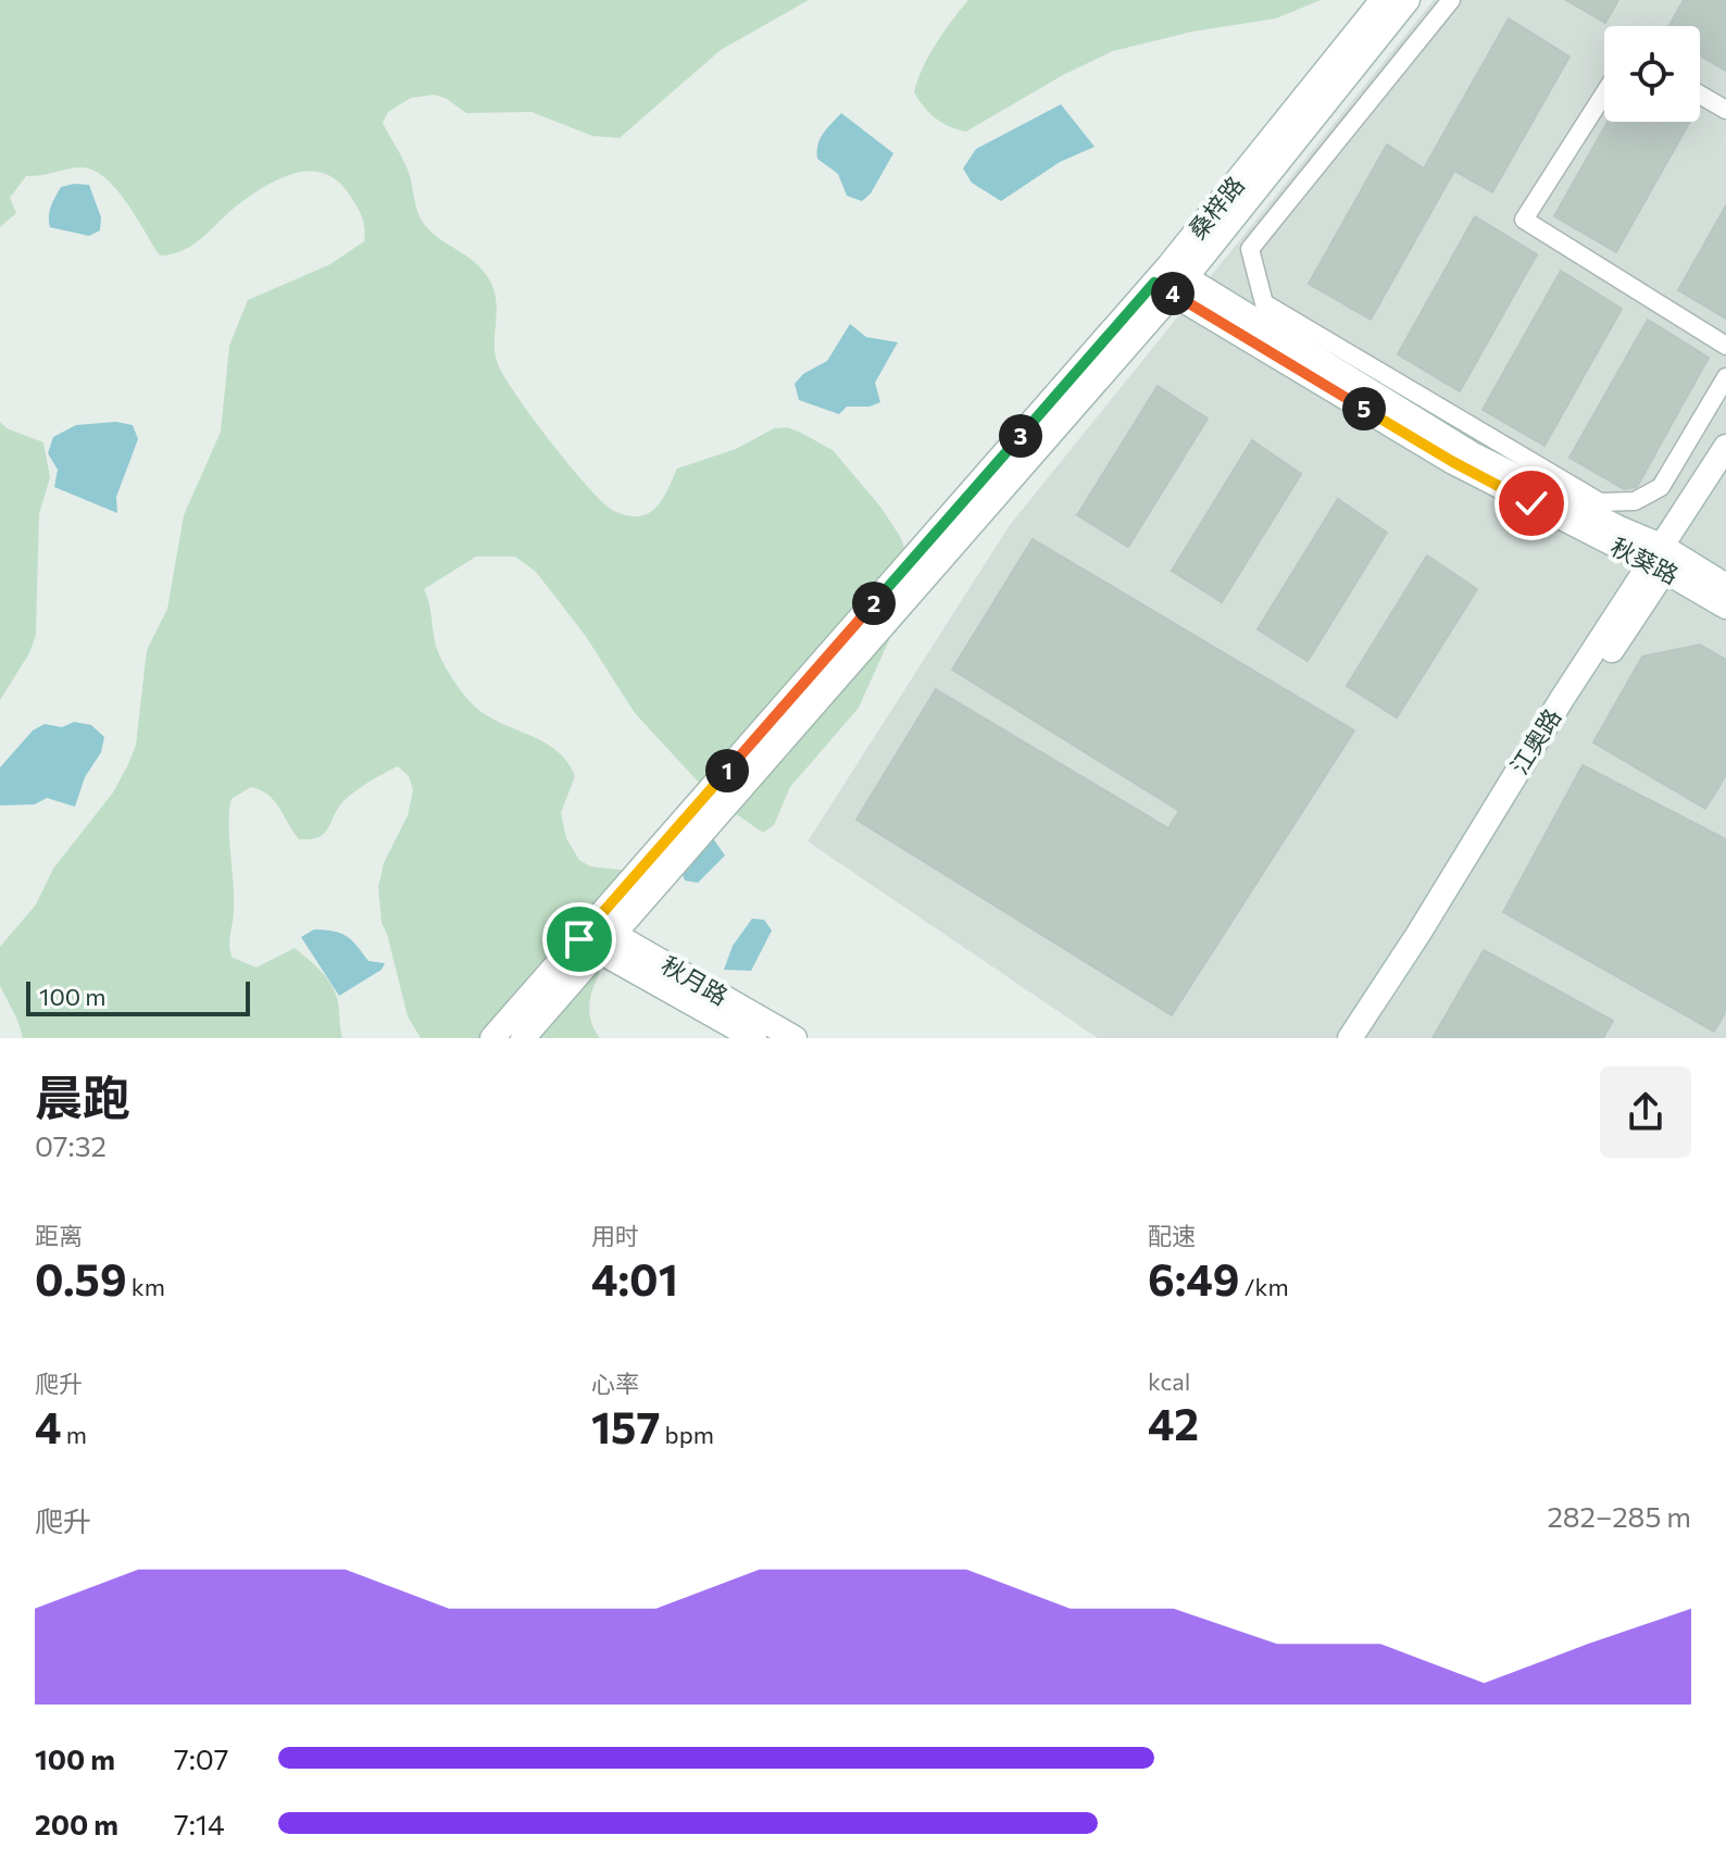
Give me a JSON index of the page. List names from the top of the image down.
{
  "streets": {
    "street": [
      "桑梓路",
      "秋葵路",
      "江奥路",
      "秋月路"
    ]
  },
  "crossings": [
    ["桑梓路", "秋葵路"],
    ["桑梓路", "秋月路"],
    ["秋葵路", "江奥路"]
  ],
  "scale_bar": "100 m",
  "page": {
    "pins": [
      "4",
      "5",
      "3",
      "2",
      "1"
    ],
    "scale": "100 m",
    "heading": ["晨跑", "07:32"],
    "stats": [
      ["距离", "0.59 km"],
      ["用时", "4:01"],
      ["配速", "6:49 /km"],
      ["爬升", "4 m"],
      ["心率", "157 bpm"],
      ["kcal", "42"]
    ],
    "chart": ["爬升", "282–285 m"],
    "list": [
      {
        "name": "100 m",
        "note": "7:07"
      },
      {
        "name": "200 m",
        "note": "7:14"
      }
    ]
  }
}
